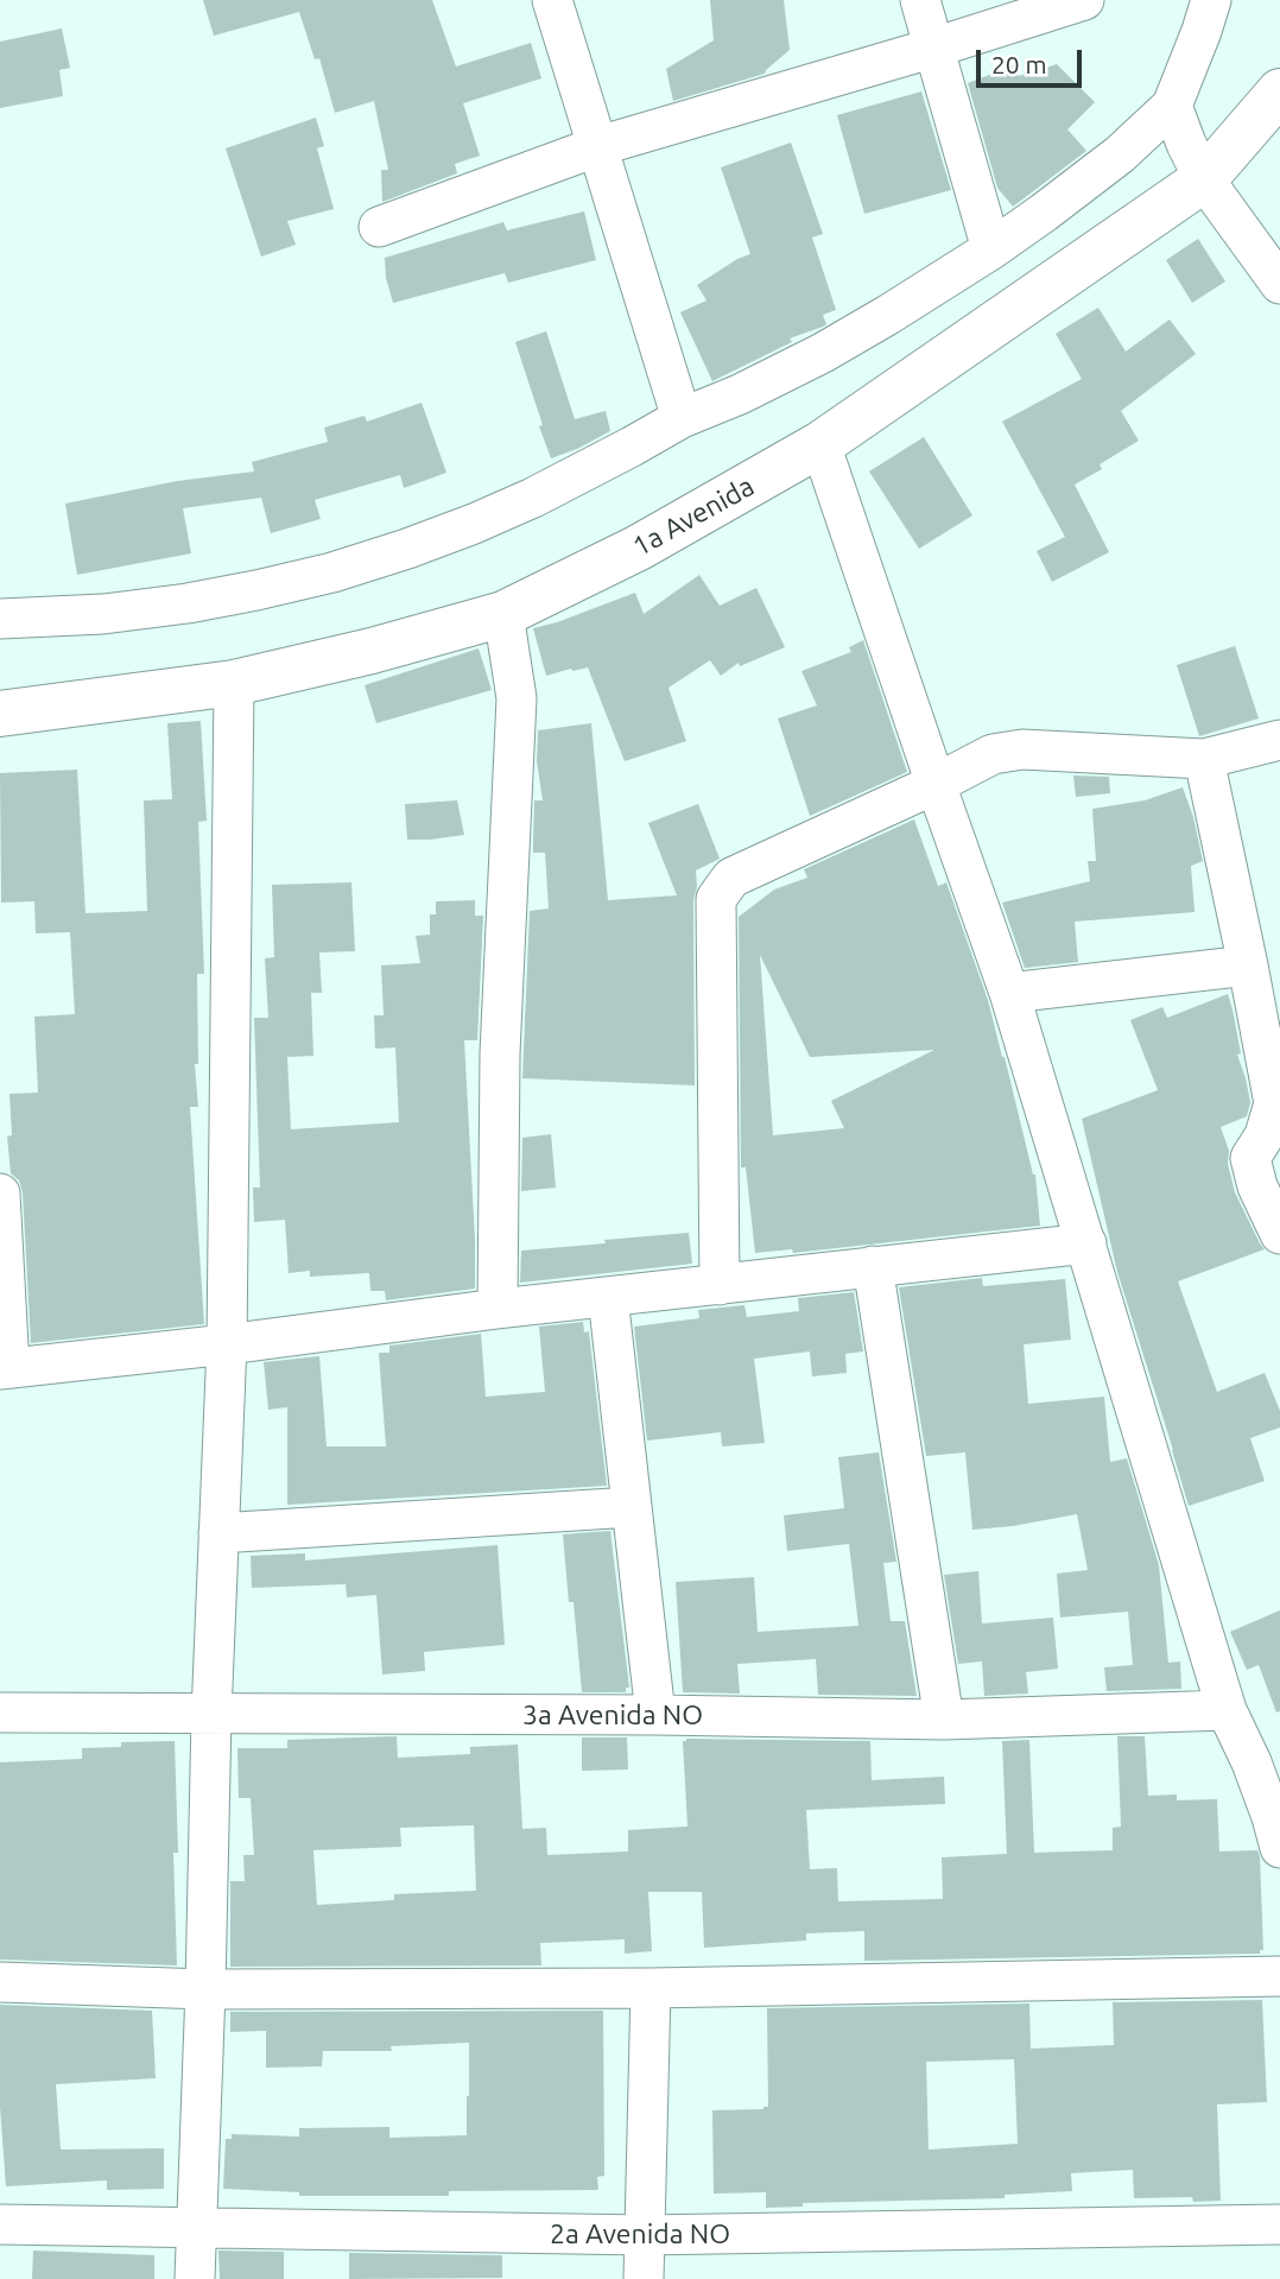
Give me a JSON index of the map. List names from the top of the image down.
{
  "streets": {
    "street": ["1a Avenida", "3a Avenida NO", "2a Avenida NO"]
  },
  "scale_bar": "20 m"
}
